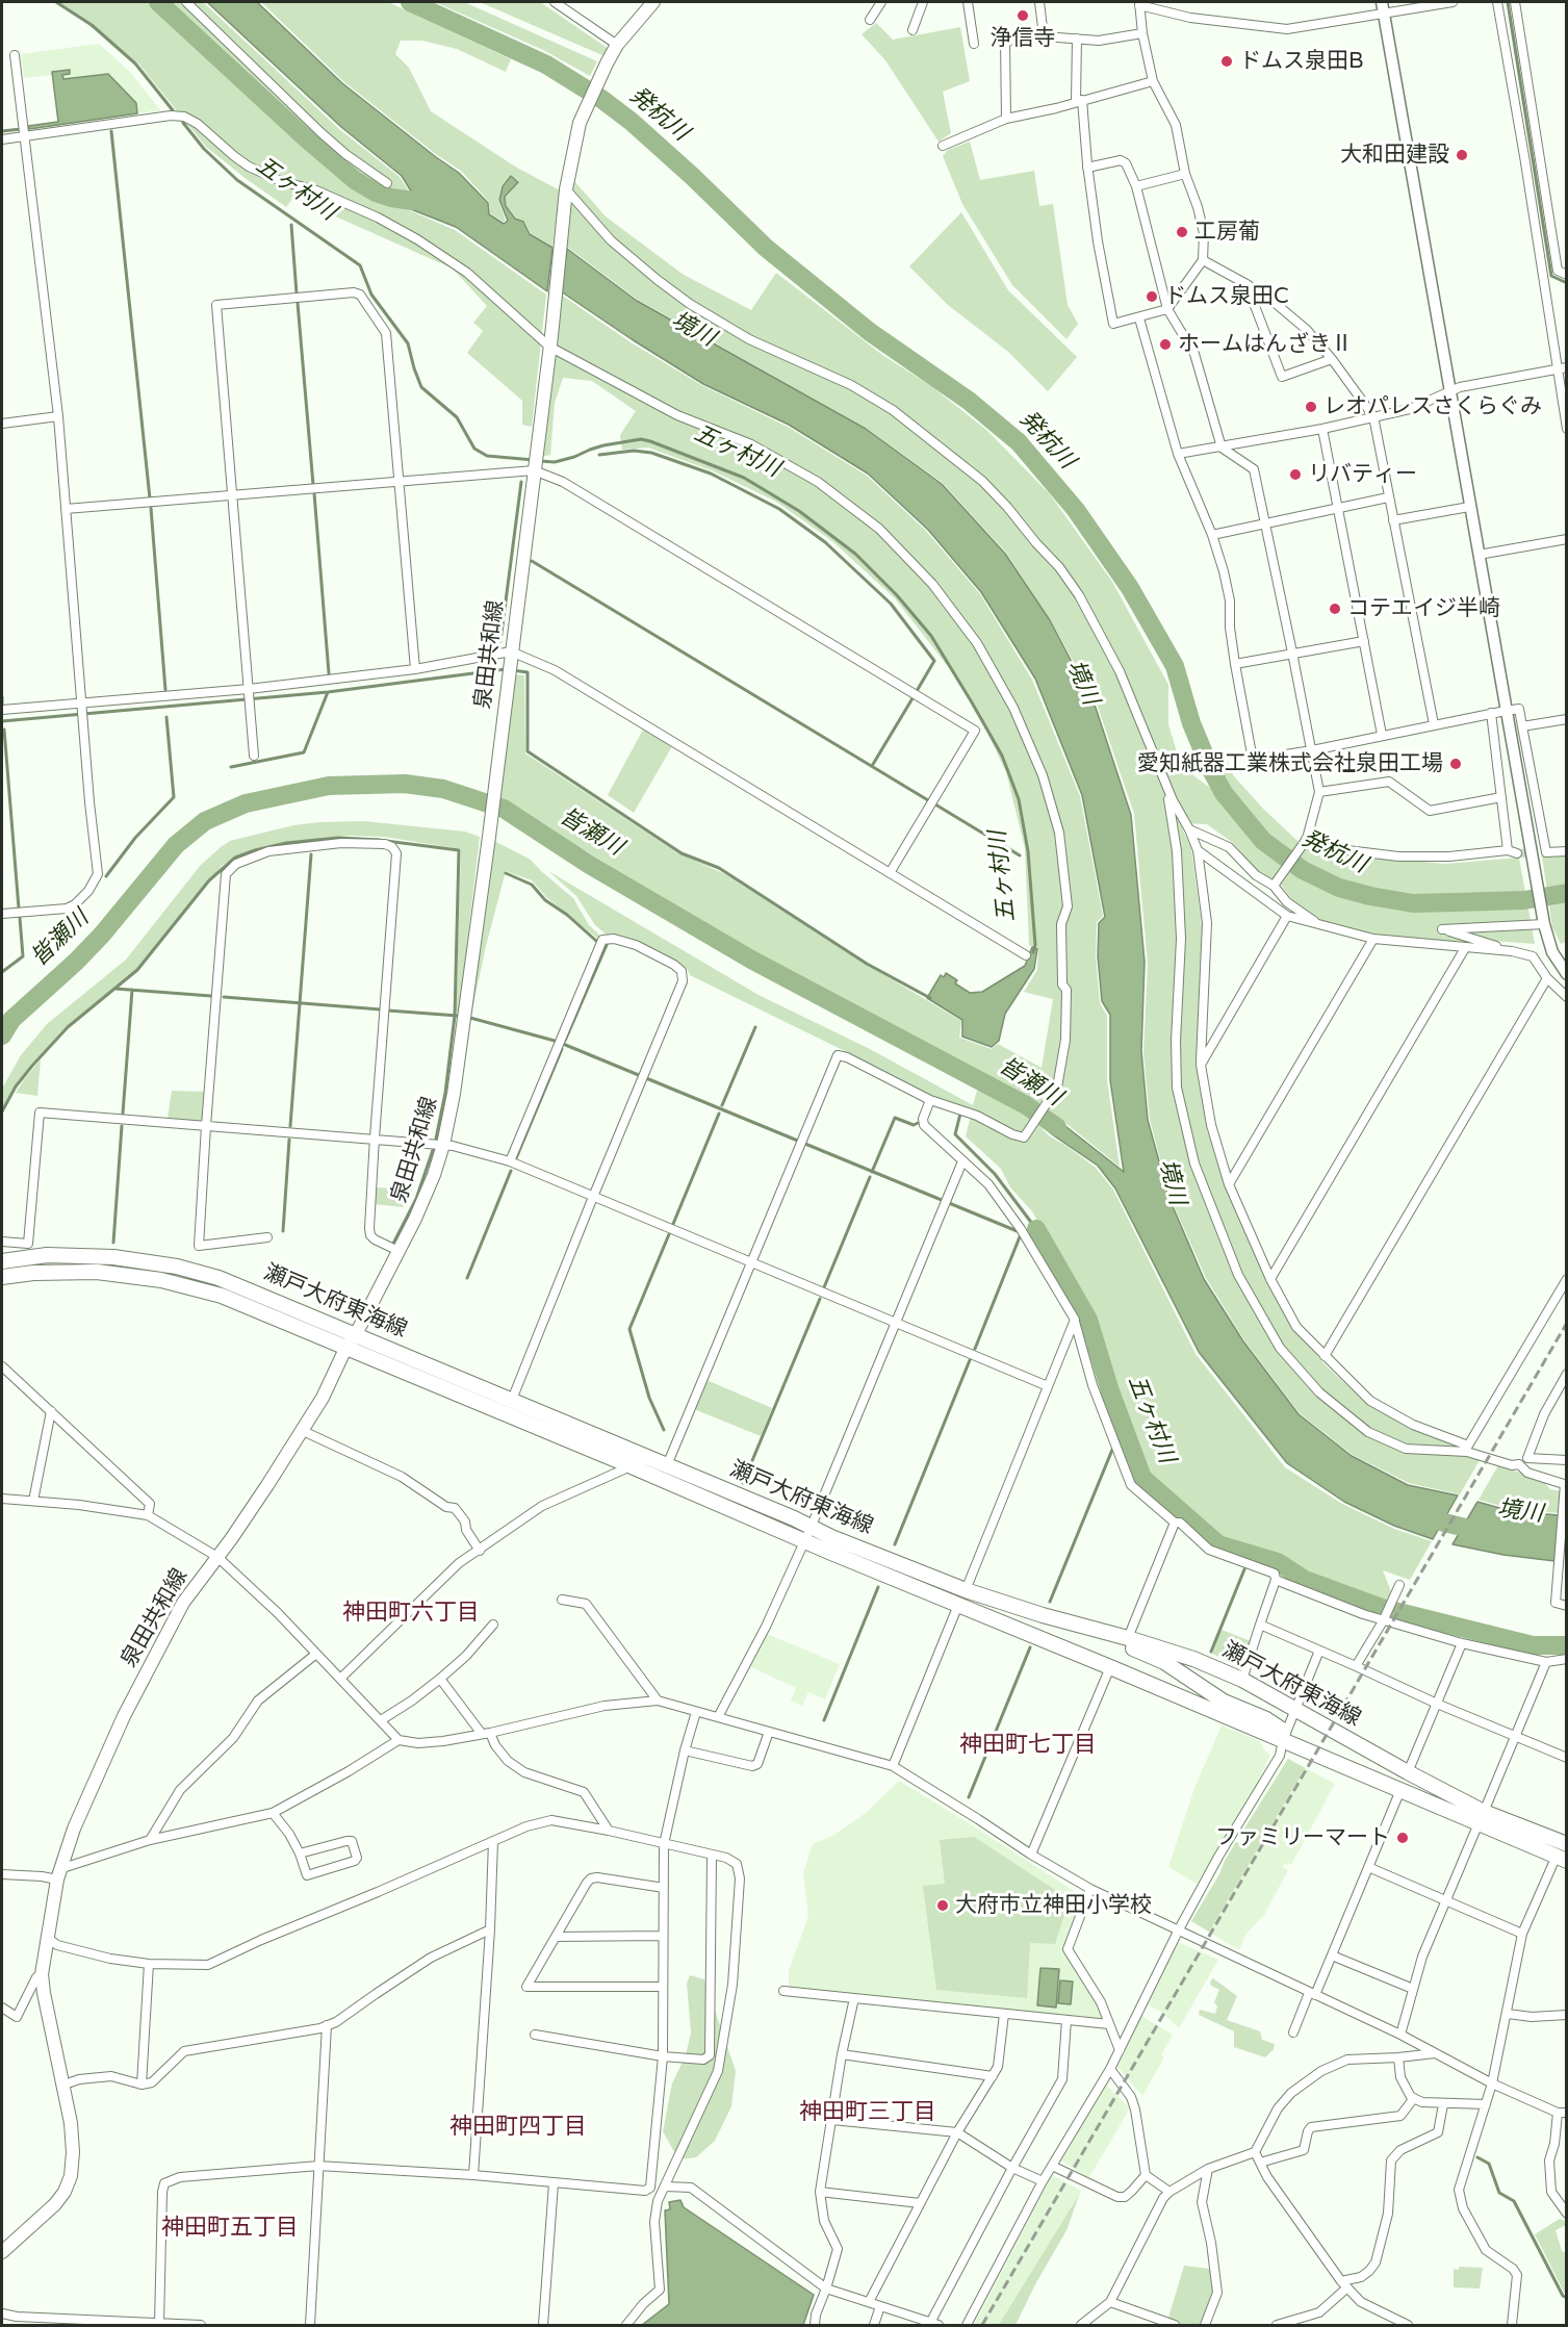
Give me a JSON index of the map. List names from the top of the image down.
{
  "streets": {
    "main road": ["泉田共和線", "瀬戸大府東海線"]
  },
  "crossings": [
    ["泉田共和線", "瀬戸大府東海線"]
  ],
  "districts": [
    "神田町六丁目",
    "神田町七丁目",
    "神田町三丁目",
    "神田町四丁目",
    "神田町五丁目"
  ],
  "water": [
    "発杭川",
    "五ヶ村川",
    "境川",
    "皆瀬川"
  ],
  "places": [
    "浄信寺",
    "ドムス泉田B",
    "大和田建設",
    "工房葡",
    "ドムス泉田C",
    "ホームはんざきⅡ",
    "レオパレスさくらぐみ",
    "リバティー",
    "コテエイジ半崎",
    "愛知紙器工業株式会社泉田工場",
    "ファミリーマート",
    "大府市立神田小学校"
  ]
}
